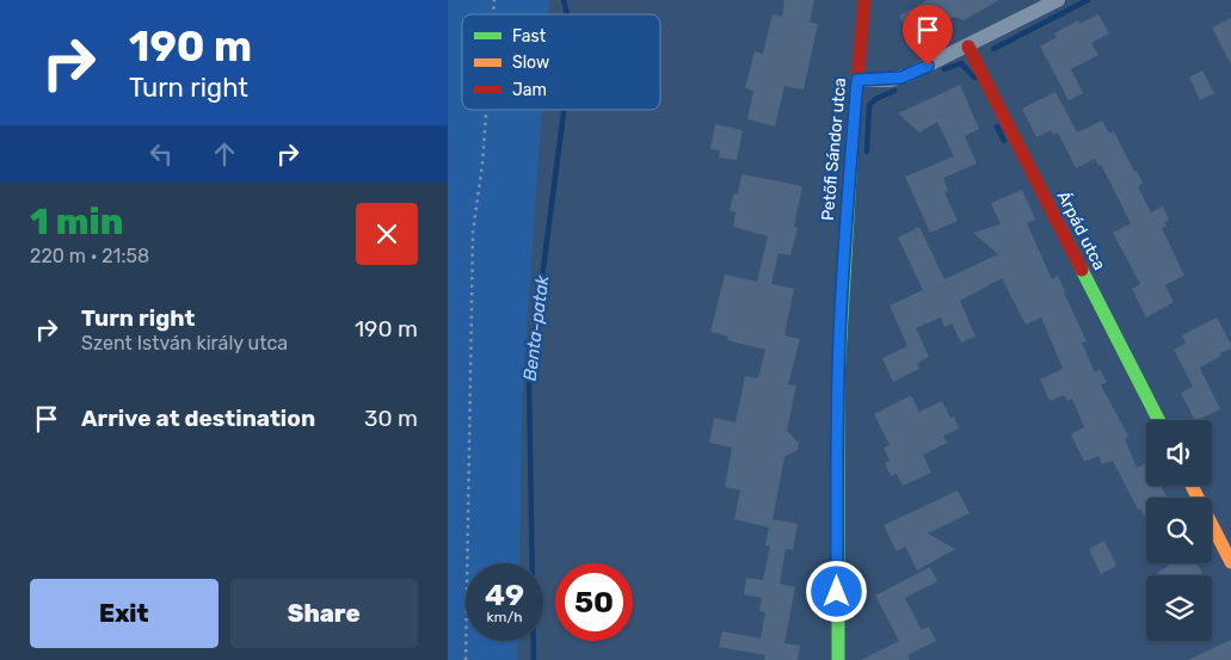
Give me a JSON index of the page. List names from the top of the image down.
{
  "streets": {
    "main road": ["Petőfi Sándor utca", "Árpád utca"]
  },
  "water": ["Benta-patak"],
  "legend": ["Fast", "Slow", "Jam"],
  "page": {
    "turn": ["190 m", "Turn right"],
    "heading": ["1 min", "220 m · 21:58"],
    "list": [
      {
        "name": "Turn right",
        "note": "Szent István király utca",
        "value": "190 m"
      },
      {
        "name": "Arrive at destination",
        "value": "30 m"
      }
    ],
    "speed": "49 km/h",
    "limit": "50",
    "buttons": ["Exit", "Share"]
  }
}
